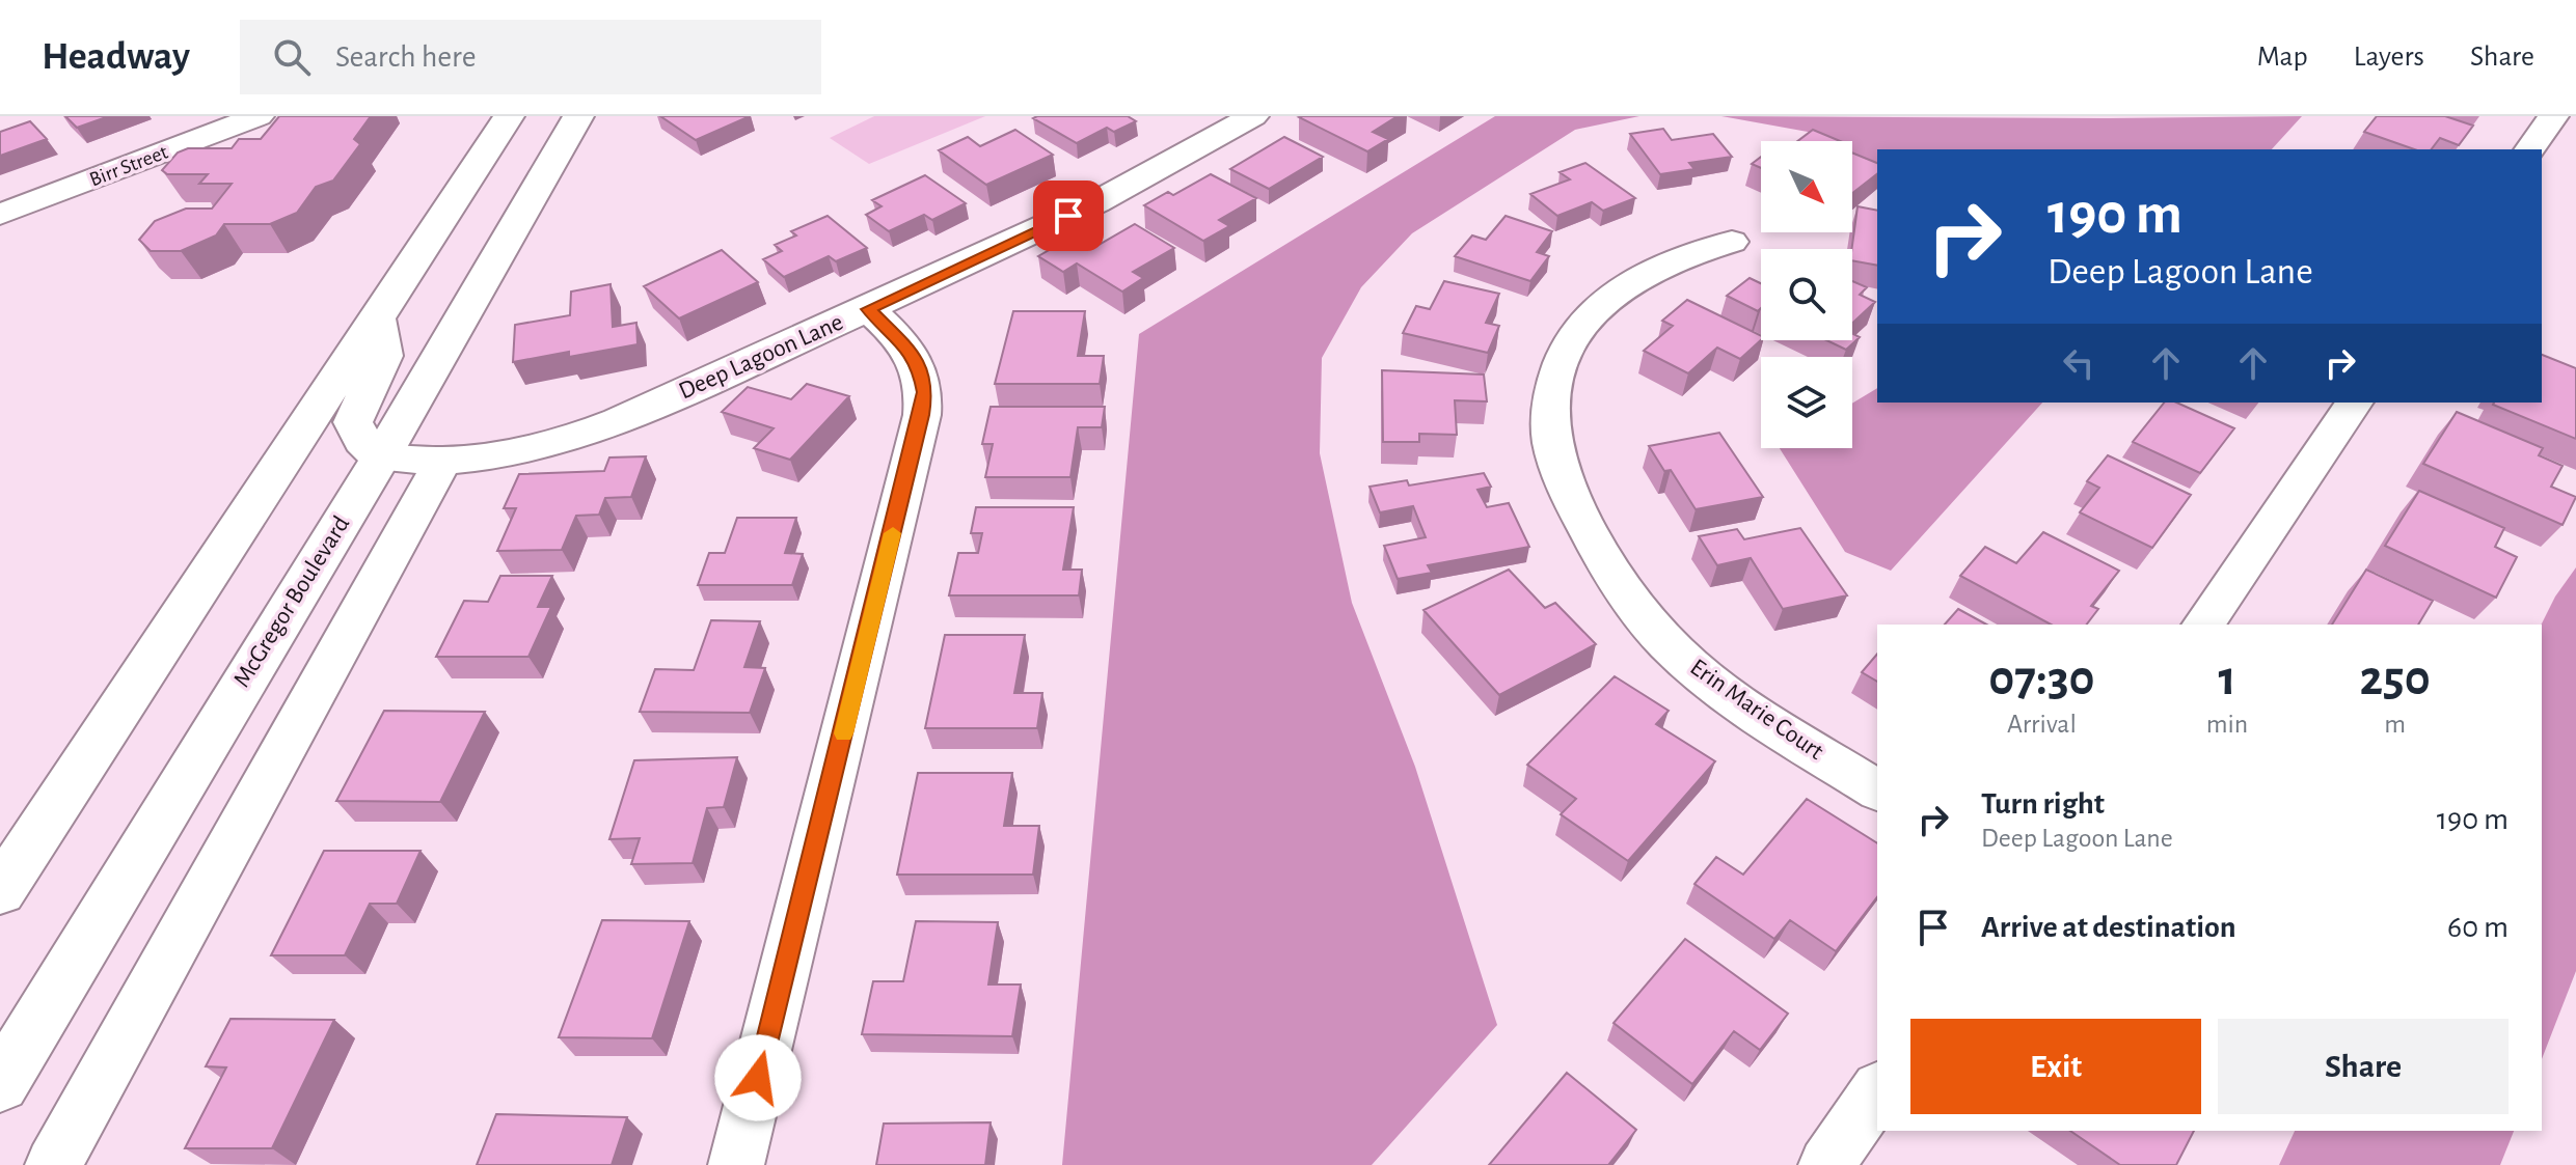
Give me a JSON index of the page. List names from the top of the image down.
{
  "streets": {
    "main road": ["McGregor Boulevard"],
    "street": ["Birr Street", "Deep Lagoon Lane", "Erin Marie Court"]
  },
  "crossings": [
    ["Deep Lagoon Lane", "McGregor Boulevard"]
  ],
  "north": "bottom right",
  "page": {
    "header": "Headway",
    "search": "Search here",
    "nav": ["Map", "Layers", "Share"],
    "turn": ["190 m", "Deep Lagoon Lane"],
    "eta": [
      "07:30",
      "Arrival",
      "1",
      "min",
      "250",
      "m"
    ],
    "list": [
      {
        "name": "Turn right",
        "note": "Deep Lagoon Lane",
        "value": "190 m"
      },
      {
        "name": "Arrive at destination",
        "value": "60 m"
      }
    ],
    "buttons": ["Exit", "Share"]
  }
}
